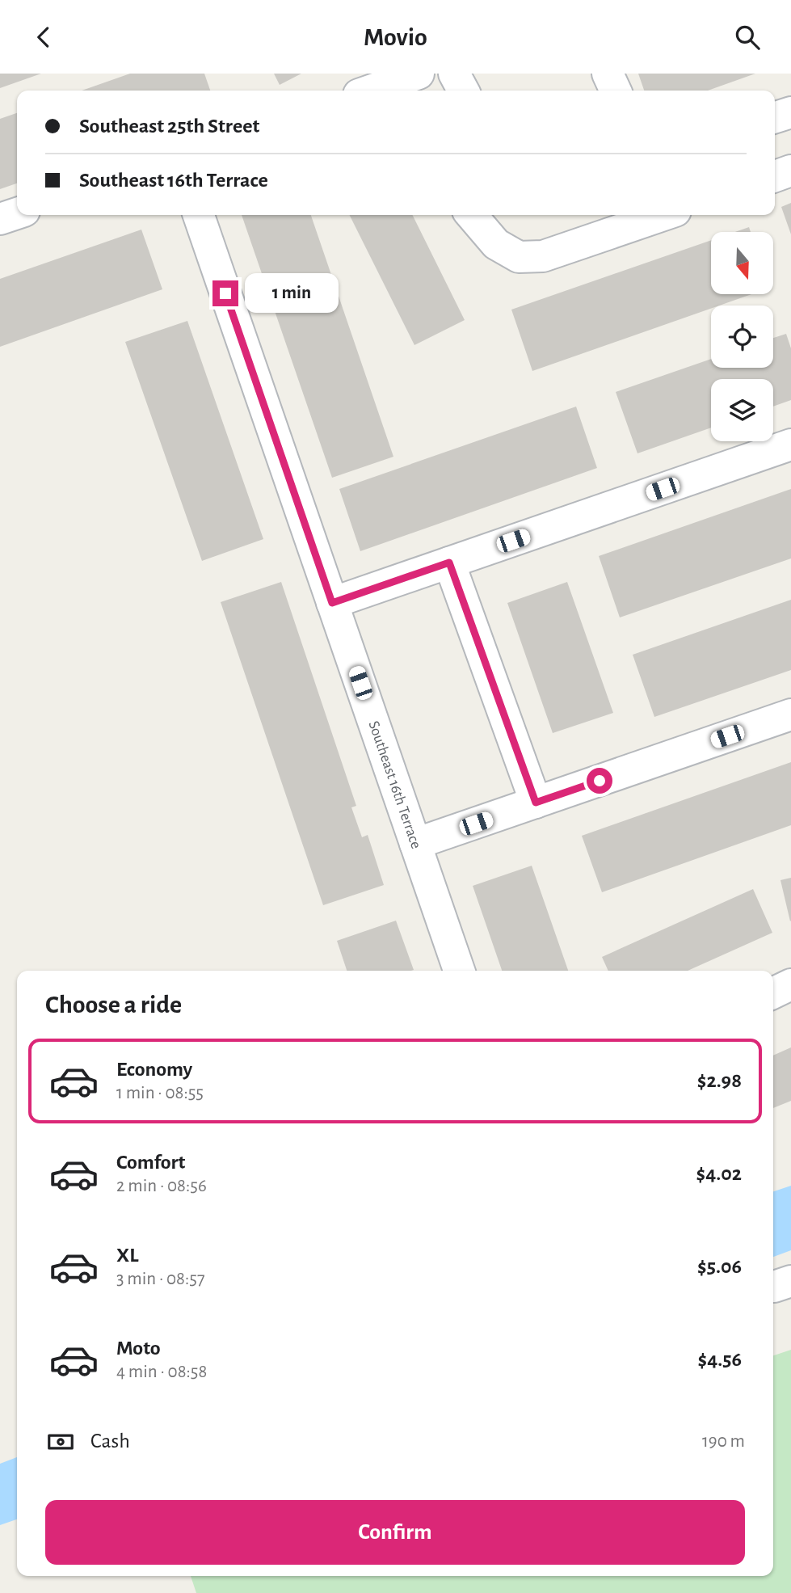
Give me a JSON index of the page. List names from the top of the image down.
{
  "streets": {
    "street": ["Southeast 16th Terrace"]
  },
  "north": "bottom",
  "page": {
    "header": "Movio",
    "banner": ["Southeast 25th Street", "Southeast 16th Terrace"],
    "bubble": "1 min",
    "heading": "Choose a ride",
    "list": [
      {
        "name": "Economy",
        "note": "1 min · 08:55",
        "value": "$2.98"
      },
      {
        "name": "Comfort",
        "note": "2 min · 08:56",
        "value": "$4.02"
      },
      {
        "name": "XL",
        "note": "3 min · 08:57",
        "value": "$5.06"
      },
      {
        "name": "Moto",
        "note": "4 min · 08:58",
        "value": "$4.56"
      }
    ],
    "pay": ["Cash", "190 m"],
    "buttons": "Confirm"
  }
}
